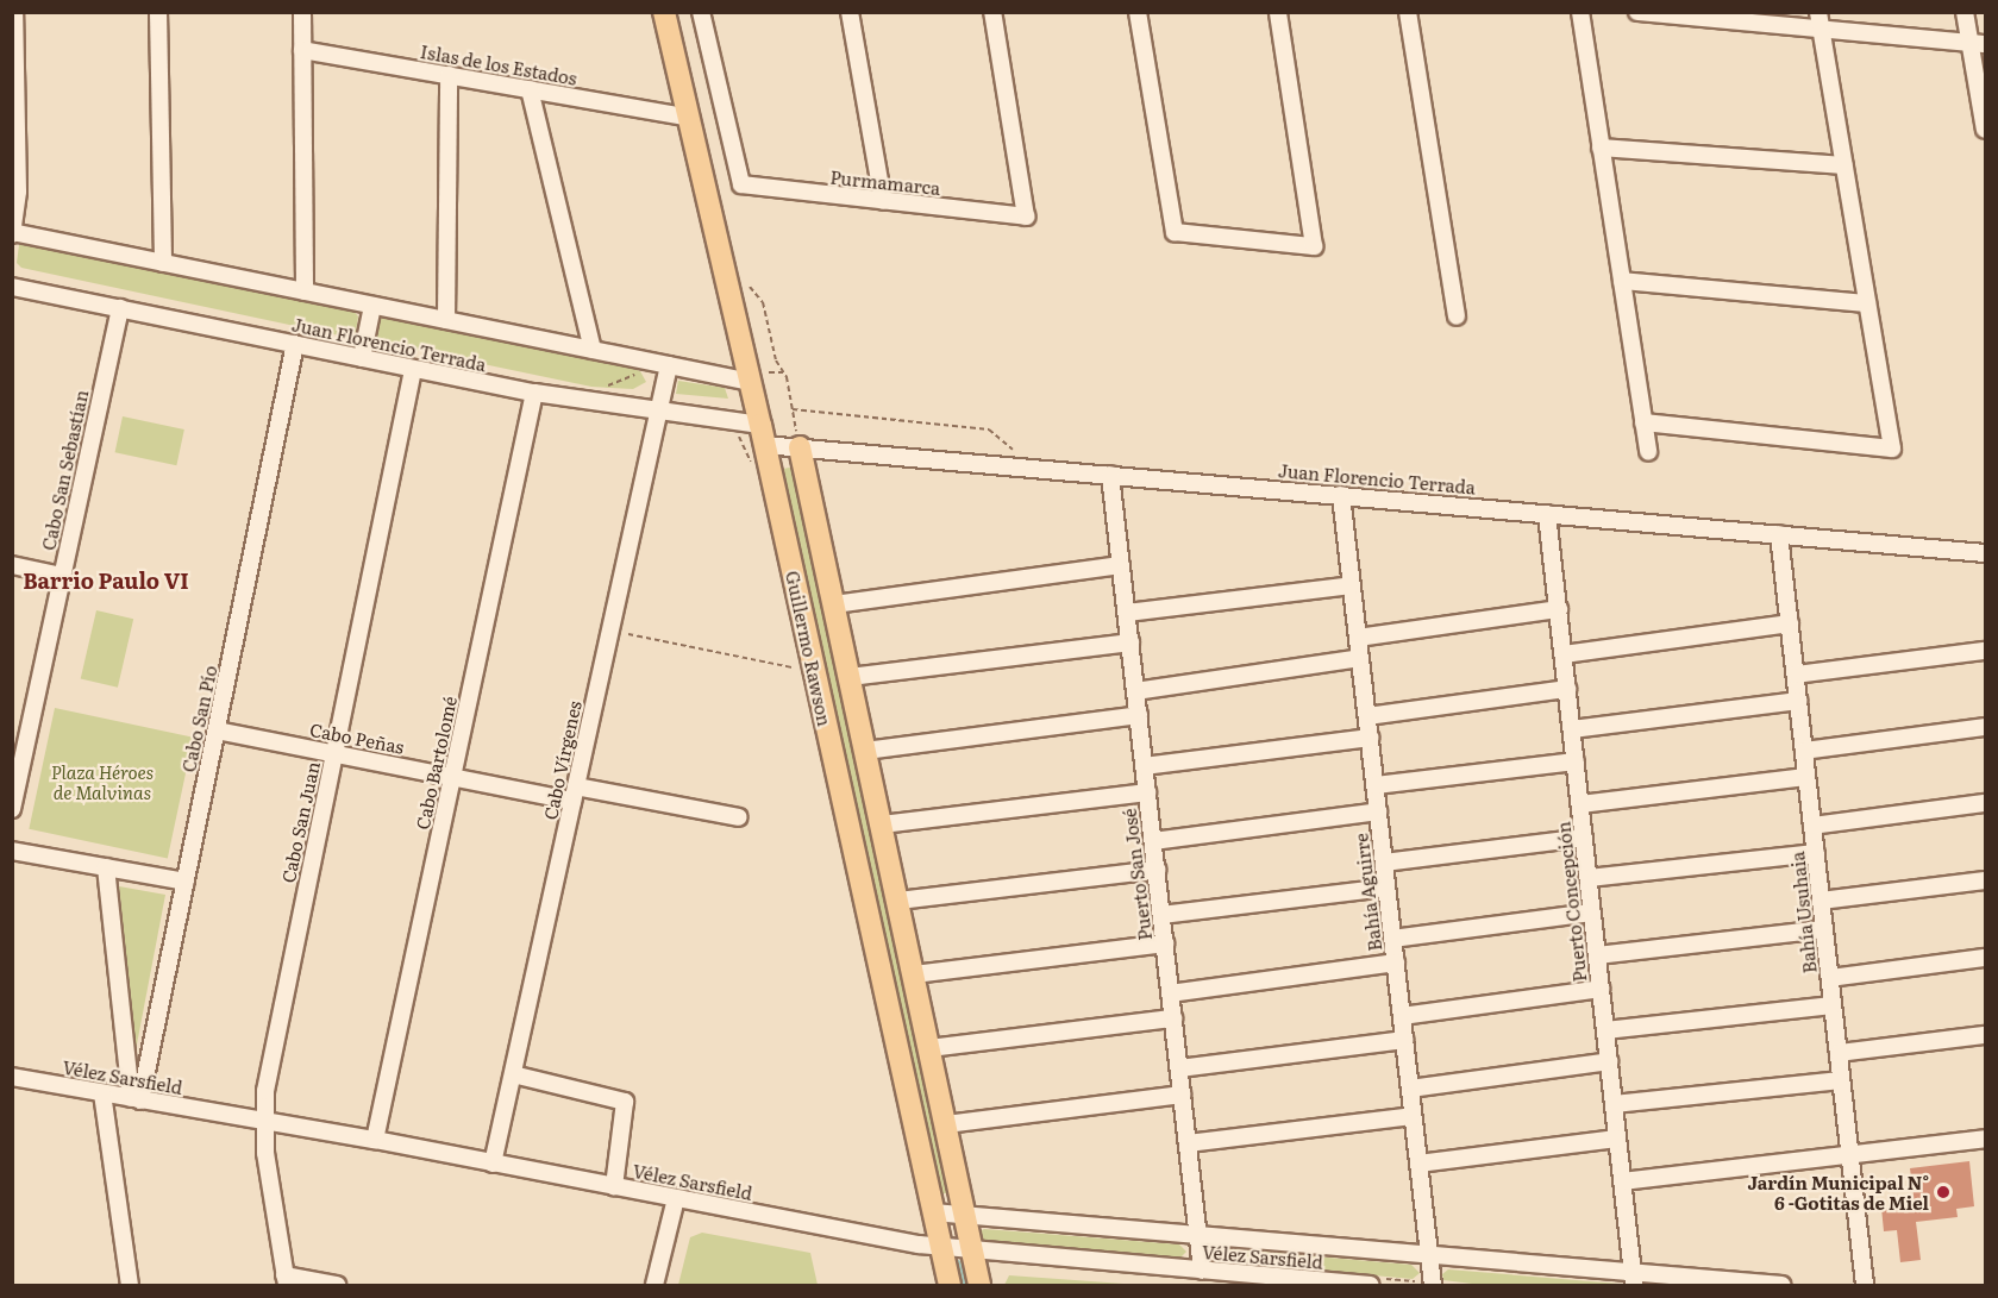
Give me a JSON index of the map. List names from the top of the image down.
{
  "streets": {
    "main road": ["Guillermo Rawson"],
    "street": [
      "Islas de los Estados",
      "Purmamarca",
      "Juan Florencio Terrada",
      "Cabo San Sebastían",
      "Cabo San Pío",
      "Cabo Peñas",
      "Cabo Vírgenes",
      "Cabo Bartolomé",
      "Cabo San Juan",
      "Puerto San José",
      "Bahía Aguirre",
      "Puerto Concepción",
      "Bahía Usuhaia",
      "Vélez Sarsfield"
    ]
  },
  "crossings": [
    ["Islas de los Estados", "Guillermo Rawson"],
    ["Juan Florencio Terrada", "Cabo San Sebastían"],
    ["Juan Florencio Terrada", "Guillermo Rawson"],
    ["Juan Florencio Terrada", "Cabo San Pío"],
    ["Juan Florencio Terrada", "Cabo Vírgenes"],
    ["Juan Florencio Terrada", "Cabo Bartolomé"],
    ["Juan Florencio Terrada", "Cabo San Juan"],
    ["Juan Florencio Terrada", "Puerto San José"],
    ["Juan Florencio Terrada", "Bahía Aguirre"],
    ["Juan Florencio Terrada", "Puerto Concepción"],
    ["Juan Florencio Terrada", "Bahía Usuhaia"],
    ["Guillermo Rawson", "Vélez Sarsfield"],
    ["Cabo San Pío", "Cabo Peñas"],
    ["Cabo San Pío", "Vélez Sarsfield"],
    ["Cabo Peñas", "Cabo Vírgenes"],
    ["Cabo Peñas", "Cabo Bartolomé"],
    ["Cabo Peñas", "Cabo San Juan"],
    ["Cabo Vírgenes", "Vélez Sarsfield"],
    ["Cabo Bartolomé", "Vélez Sarsfield"],
    ["Cabo San Juan", "Vélez Sarsfield"],
    ["Puerto San José", "Vélez Sarsfield"],
    ["Bahía Aguirre", "Vélez Sarsfield"],
    ["Puerto Concepción", "Vélez Sarsfield"]
  ],
  "districts": ["Barrio Paulo VI"],
  "parks": ["Plaza Héroes de Malvinas"],
  "places": ["Jardín Municipal N° 6 -Gotitas de Miel"]
}
